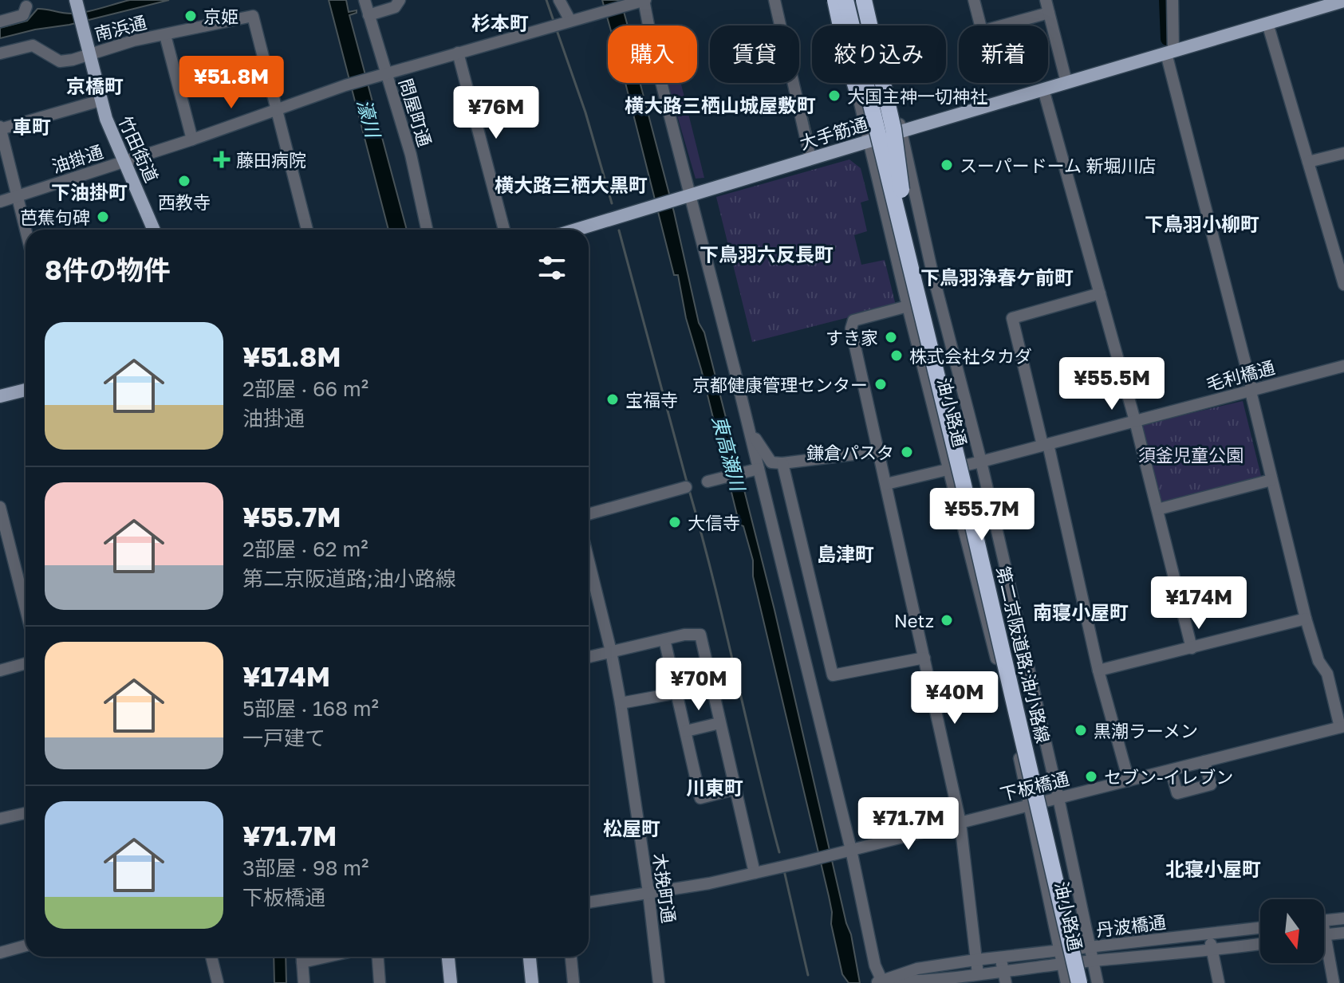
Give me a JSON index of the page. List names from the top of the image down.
{
  "streets": {
    "highway": ["第二京阪道路;油小路線"],
    "main road": ["大手筋通", "竹田街道"],
    "street": [
      "南浜通",
      "問屋町通",
      "油掛通",
      "毛利橋通",
      "油小路通",
      "下板橋通",
      "木挽町通",
      "丹波橋通"
    ]
  },
  "crossings": [
    ["南浜通", "竹田街道"],
    ["南浜通", "油掛通"],
    ["問屋町通", "油掛通"],
    ["大手筋通", "油小路通"],
    ["竹田街道", "油掛通"],
    ["毛利橋通", "油小路通"],
    ["油小路通", "下板橋通"],
    ["油小路通", "丹波橋通"],
    ["下板橋通", "木挽町通"]
  ],
  "districts": [
    "杉本町",
    "京橋町",
    "横大路三栖山城屋敷町",
    "車町",
    "横大路三栖大黒町",
    "下油掛町",
    "下鳥羽小柳町",
    "下鳥羽六反長町",
    "下鳥羽浄春ケ前町",
    "島津町",
    "南寝小屋町",
    "川東町",
    "松屋町",
    "北寝小屋町"
  ],
  "water": ["濠川", "東高瀬川"],
  "parks": ["須釜児童公園"],
  "places": {
    "other": [
      "京姫",
      "大国主神一切神社",
      "スーパードーム 新堀川店",
      "西教寺",
      "芭蕉句碑",
      "すき家",
      "株式会社タカダ",
      "京都健康管理センター",
      "宝福寺",
      "鎌倉パスタ",
      "大信寺",
      "Netz",
      "黒潮ラーメン",
      "セブン-イレブン"
    ],
    "health": ["藤田病院"]
  },
  "north": "bottom",
  "page": {
    "chip": [
      "購入",
      "賃貸",
      "絞り込み",
      "新着"
    ],
    "price": [
      "¥51.8M",
      "¥76M",
      "¥55.5M",
      "¥55.7M",
      "¥174M",
      "¥70M",
      "¥40M",
      "¥71.7M"
    ],
    "heading": "8件の物件",
    "list": [
      {
        "name": "¥51.8M",
        "note": "2部屋 · 66 m² · 油掛通"
      },
      {
        "name": "¥55.7M",
        "note": "2部屋 · 62 m² · 第二京阪道路;油小路線"
      },
      {
        "name": "¥174M",
        "note": "5部屋 · 168 m² · 一戸建て"
      },
      {
        "name": "¥71.7M",
        "note": "3部屋 · 98 m² · 下板橋通"
      }
    ]
  }
}
